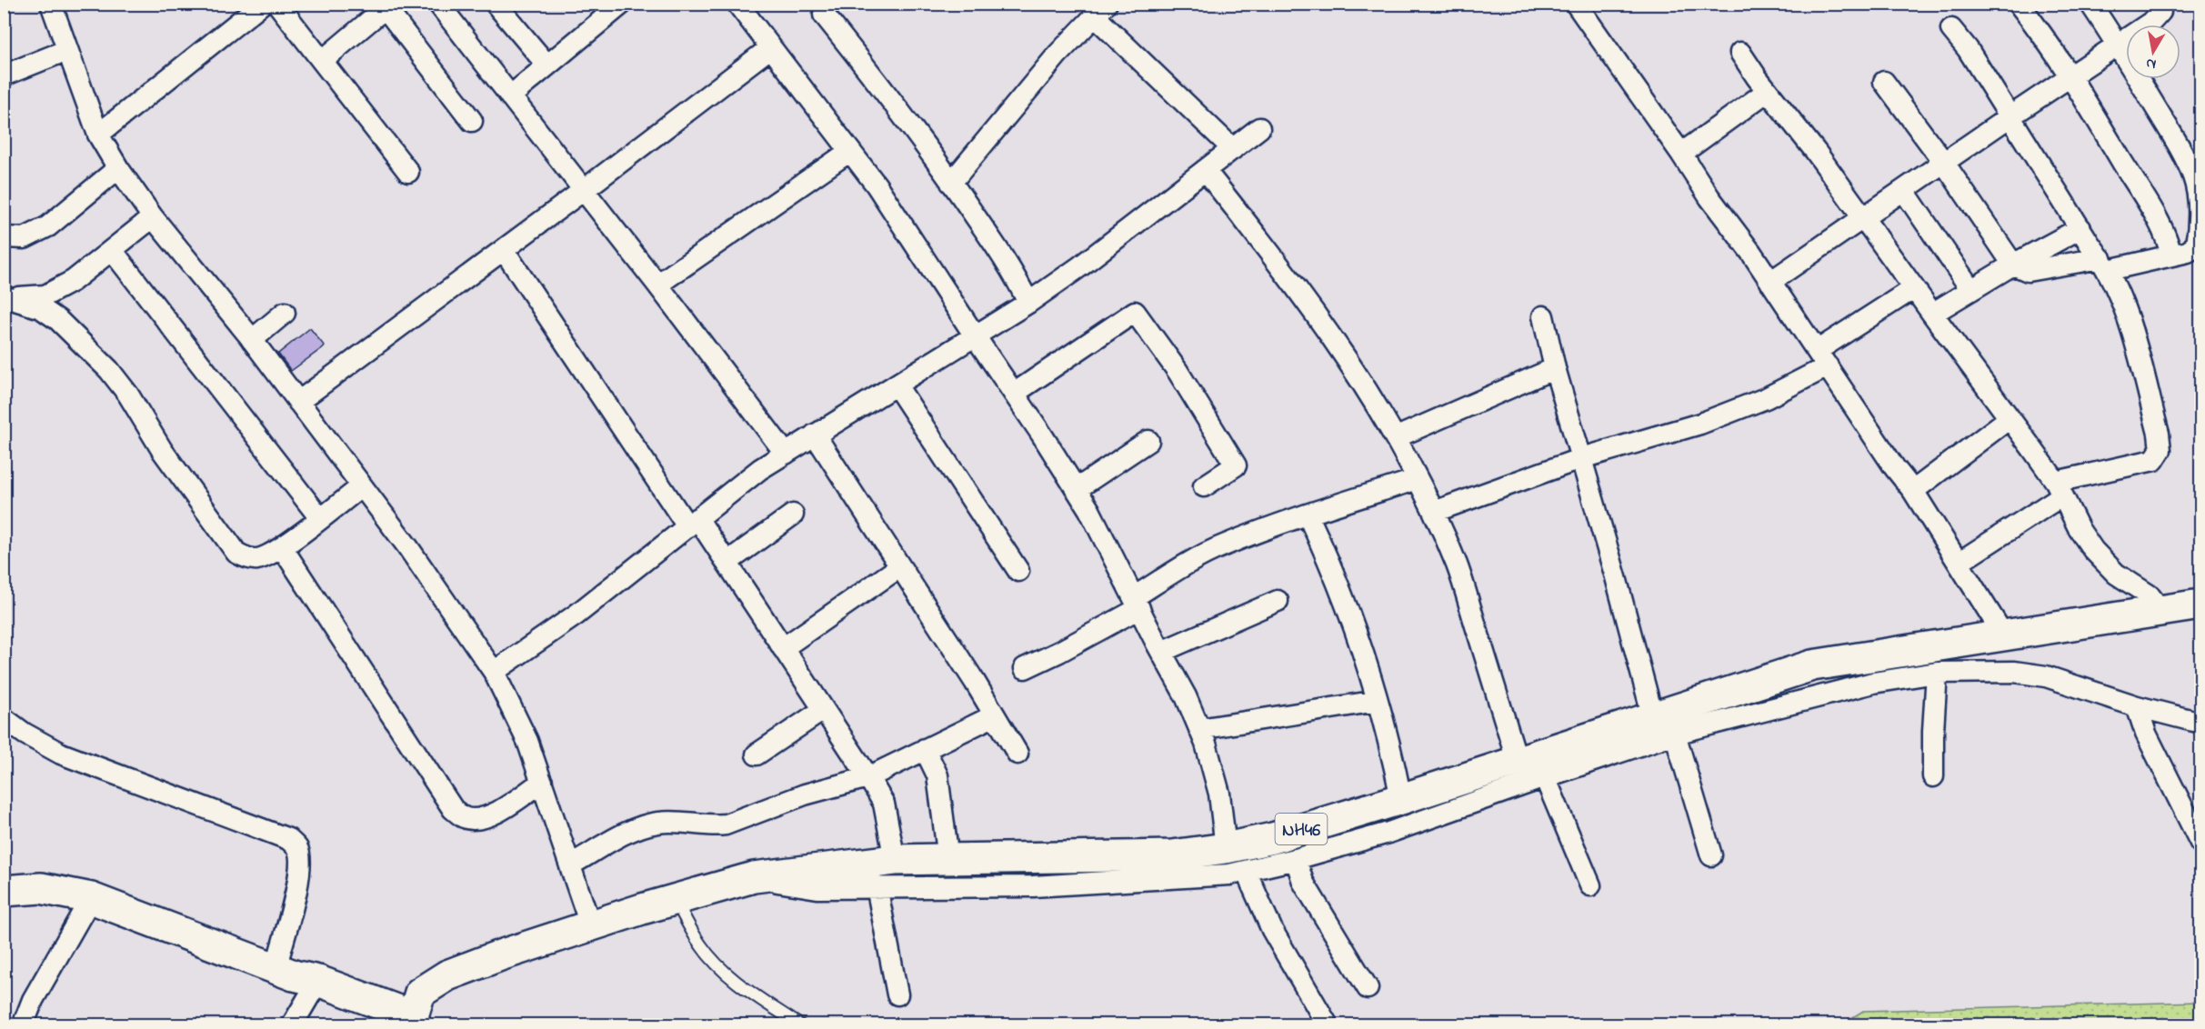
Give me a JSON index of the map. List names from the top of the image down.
{
  "streets": {
    "main road": ["NH46"]
  },
  "north": "bottom"
}
